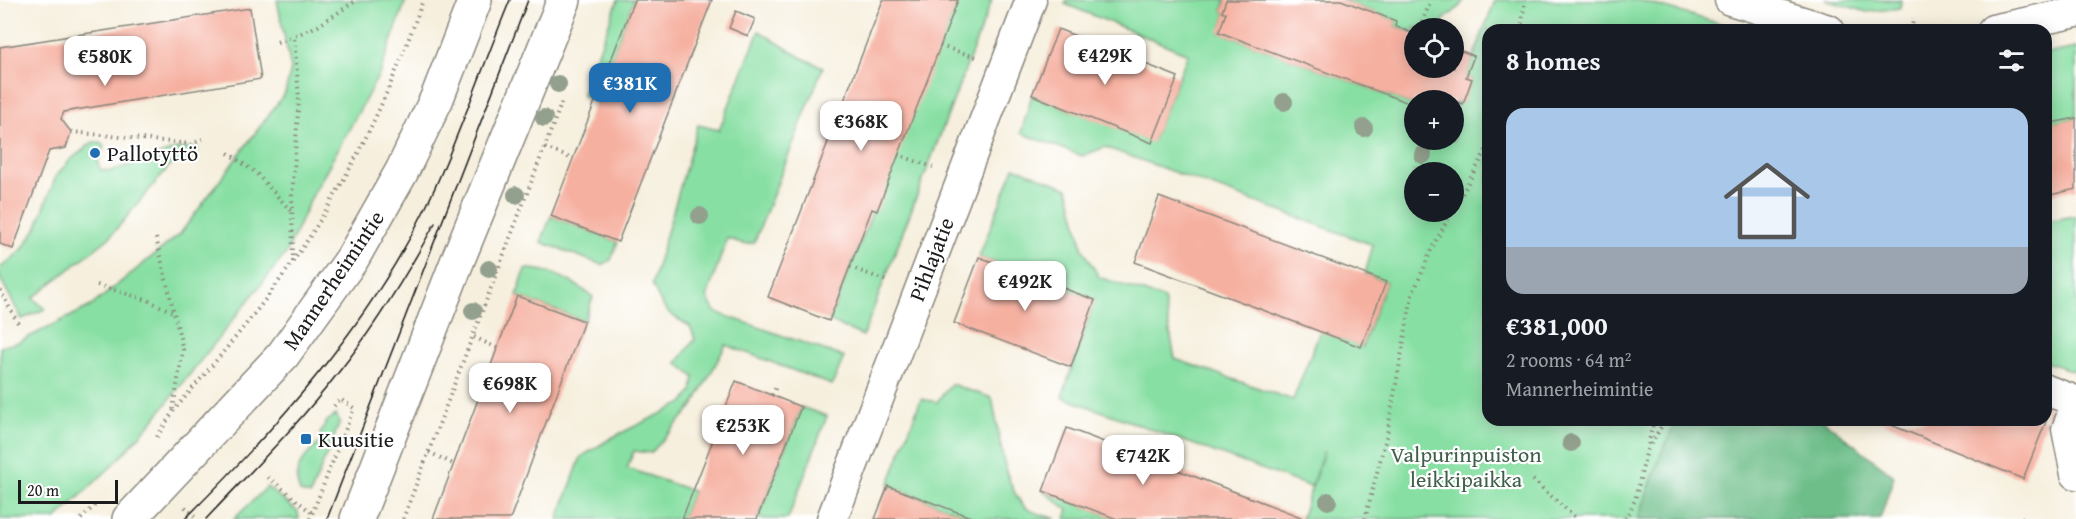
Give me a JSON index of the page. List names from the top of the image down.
{
  "streets": {
    "main road": ["Mannerheimintie"],
    "street": ["Pihlajatie"]
  },
  "parks": ["Valpurinpuiston leikkipaikka"],
  "places": {
    "other": ["Pallotyttö"],
    "transit": ["Kuusitie"]
  },
  "scale_bar": "20 m",
  "page": {
    "map_buttons": ["+", "−"],
    "heading": "8 homes",
    "price": [
      "€429K",
      "€580K",
      "€381K",
      "€368K",
      "€492K",
      "€698K",
      "€253K",
      "€742K"
    ],
    "list": [
      {
        "name": "€381,000",
        "note": "2 rooms · 64 m² · Mannerheimintie"
      }
    ],
    "scale": "20 m"
  }
}
